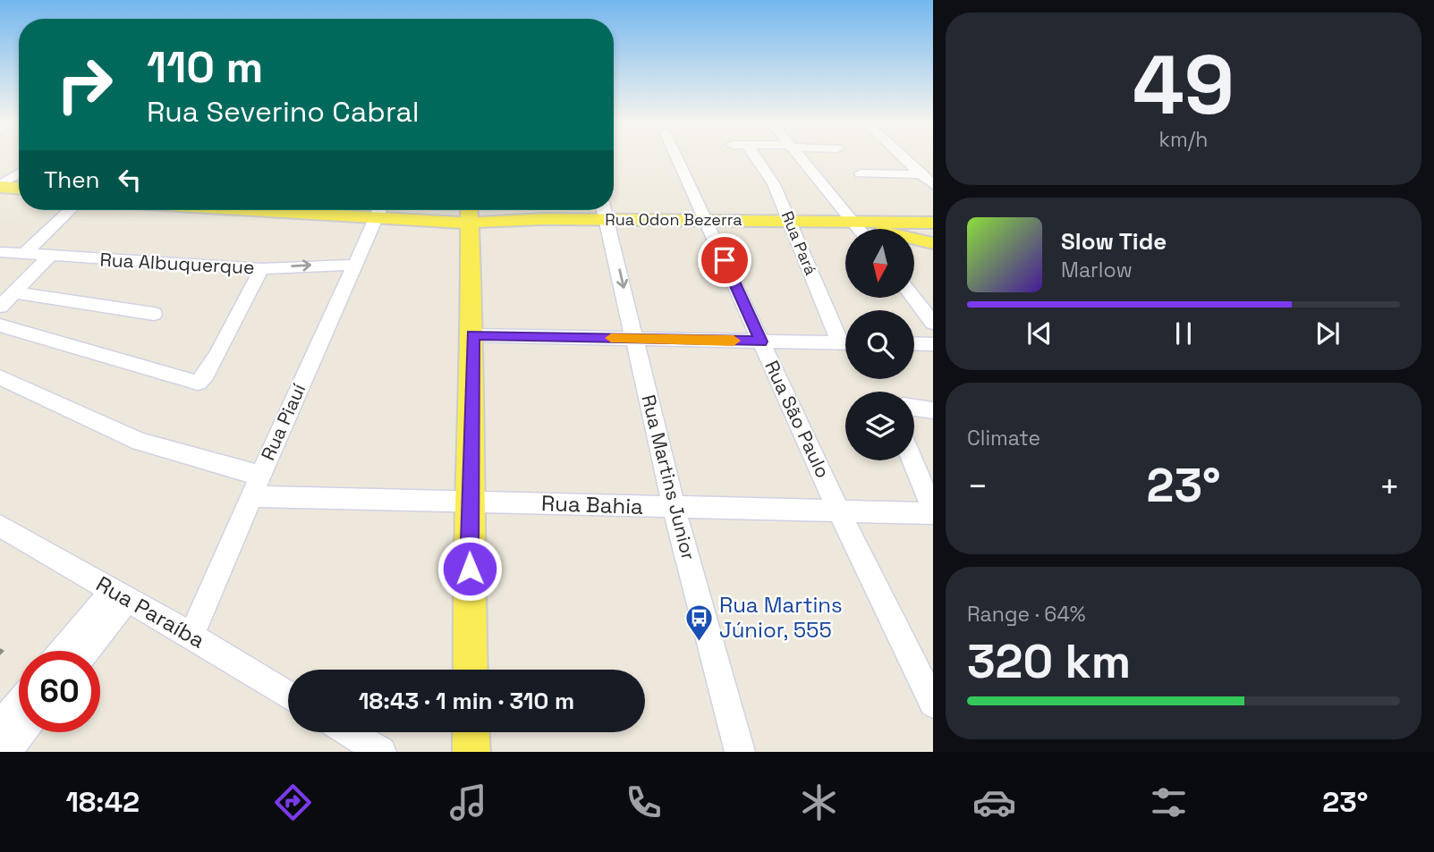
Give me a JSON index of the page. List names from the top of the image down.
{
  "streets": {
    "main road": ["Rua Odon Bezerra"],
    "street": [
      "Rua Pará",
      "Rua Albuquerque",
      "Rua São Paulo",
      "Rua Piauí",
      "Rua Martins Junior",
      "Rua Bahia",
      "Rua Paraíba"
    ]
  },
  "crossings": [
    ["Rua Odon Bezerra", "Rua Pará"],
    ["Rua Odon Bezerra", "Rua São Paulo"],
    ["Rua Odon Bezerra", "Rua Martins Junior"],
    ["Rua Albuquerque", "Rua Piauí"],
    ["Rua São Paulo", "Rua Bahia"],
    ["Rua Piauí", "Rua Bahia"],
    ["Rua Piauí", "Rua Paraíba"],
    ["Rua Martins Junior", "Rua Bahia"]
  ],
  "places": {
    "bus stop": ["Rua Martins Júnior, 555"]
  },
  "north": "bottom",
  "page": {
    "tile": [
      ["49", "km/h"],
      "Climate",
      ["Range · 64%", "320 km"]
    ],
    "turn": ["110 m", "Rua Severino Cabral"],
    "then": "Then",
    "song": ["Slow Tide", "Marlow"],
    "heat": ["−", "23°", "+"],
    "limit": "60",
    "trip": "18:43 · 1 min · 310 m",
    "tabs": ["18:42", "23°"]
  }
}
